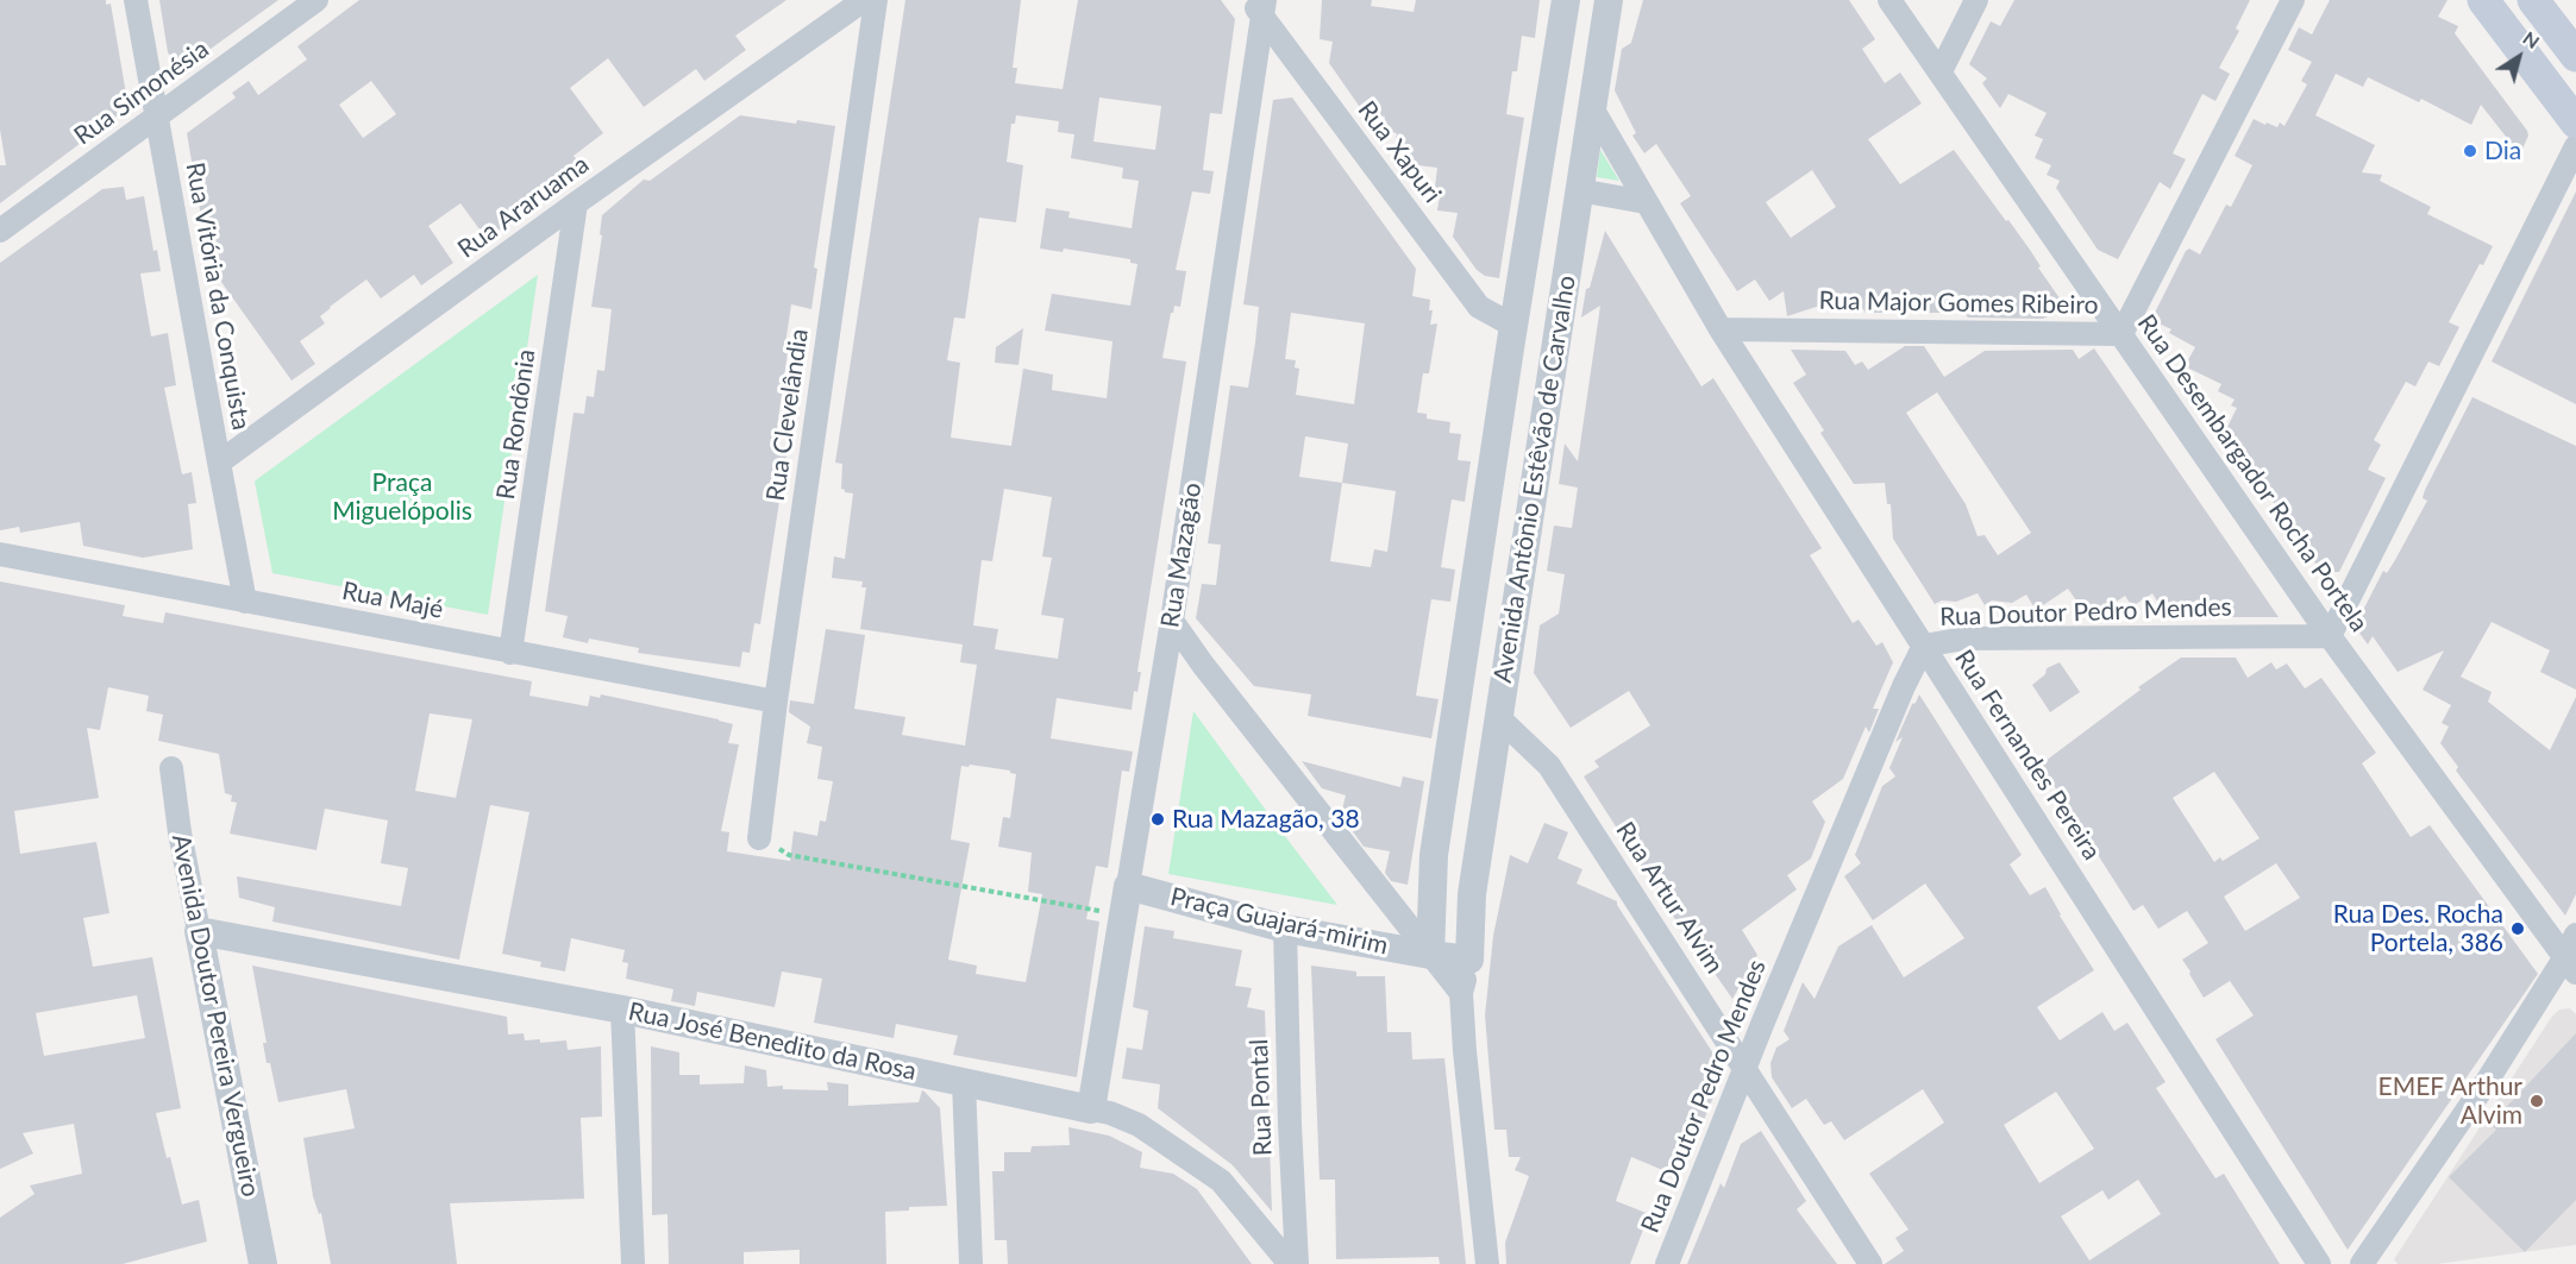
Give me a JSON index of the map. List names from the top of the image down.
{
  "streets": {
    "street": [
      "Rua Simonésia",
      "Rua Xapuri",
      "Rua Araruama",
      "Rua Vitória da Conquista",
      "Rua Major Gomes Ribeiro",
      "Rua Clevelândia",
      "Rua Rondônia",
      "Rua Desembargador Rocha Portela",
      "Avenida Antônio Estêvão de Carvalho",
      "Rua Mazagão",
      "Rua Majé",
      "Rua Doutor Pedro Mendes",
      "Rua Fernandes Pereira",
      "Rua Artur Alvim",
      "Praça Guajará-mirim",
      "Avenida Doutor Pereira Vergueiro",
      "Rua José Benedito da Rosa",
      "Rua Pontal"
    ]
  },
  "crossings": [
    ["Rua Simonésia", "Rua Vitória da Conquista"],
    ["Rua Xapuri", "Avenida Antônio Estêvão de Carvalho"],
    ["Rua Xapuri", "Rua Mazagão"],
    ["Rua Araruama", "Rua Vitória da Conquista"],
    ["Rua Araruama", "Rua Rondônia"],
    ["Rua Vitória da Conquista", "Rua Majé"],
    ["Rua Major Gomes Ribeiro", "Rua Desembargador Rocha Portela"],
    ["Rua Major Gomes Ribeiro", "Rua Fernandes Pereira"],
    ["Rua Clevelândia", "Rua Majé"],
    ["Rua Rondônia", "Rua Majé"],
    ["Rua Desembargador Rocha Portela", "Rua Doutor Pedro Mendes"],
    ["Avenida Antônio Estêvão de Carvalho", "Rua Fernandes Pereira"],
    ["Avenida Antônio Estêvão de Carvalho", "Rua Artur Alvim"],
    ["Avenida Antônio Estêvão de Carvalho", "Praça Guajará-mirim"],
    ["Rua Mazagão", "Praça Guajará-mirim"],
    ["Rua Mazagão", "Rua José Benedito da Rosa"],
    ["Rua Doutor Pedro Mendes", "Rua Fernandes Pereira"],
    ["Rua Doutor Pedro Mendes", "Rua Artur Alvim"],
    ["Praça Guajará-mirim", "Rua Pontal"],
    ["Avenida Doutor Pereira Vergueiro", "Rua José Benedito da Rosa"]
  ],
  "parks": ["Praça Miguelópolis"],
  "places": [
    "Dia",
    "Rua Mazagão, 38",
    "Rua Des. Rocha Portela, 386",
    "EMEF Arthur Alvim"
  ],
  "north": "top right"
}
